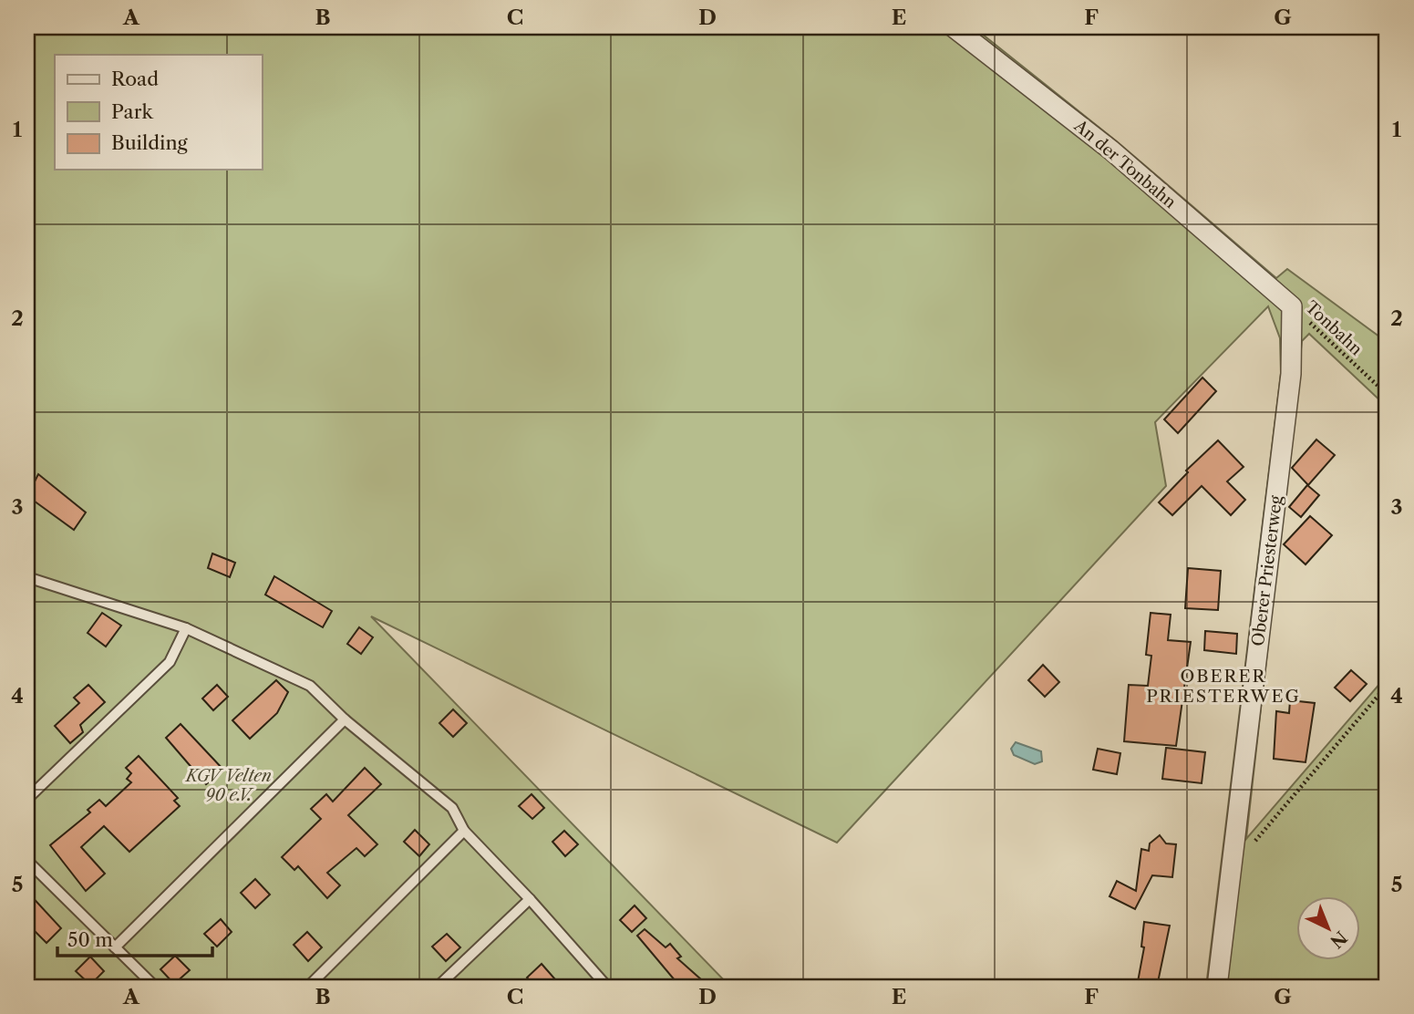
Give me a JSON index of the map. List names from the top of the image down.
{
  "streets": {
    "street": ["An der Tonbahn", "Oberer Priesterweg"],
    "path": ["Tonbahn"]
  },
  "crossings": [
    ["An der Tonbahn", "Tonbahn"],
    ["An der Tonbahn", "Oberer Priesterweg"],
    ["Tonbahn", "Oberer Priesterweg"]
  ],
  "districts": ["OBERER PRIESTERWEG"],
  "parks": ["KGV Velten 90 e.V."],
  "legend": ["Road", "Park", "Building"],
  "scale_bar": "50 m",
  "north": "bottom right",
  "grid": {
    "columns": [
      "A",
      "B",
      "C",
      "D",
      "E",
      "F",
      "G"
    ],
    "rows": [
      "1",
      "2",
      "3",
      "4",
      "5"
    ]
  }
}
